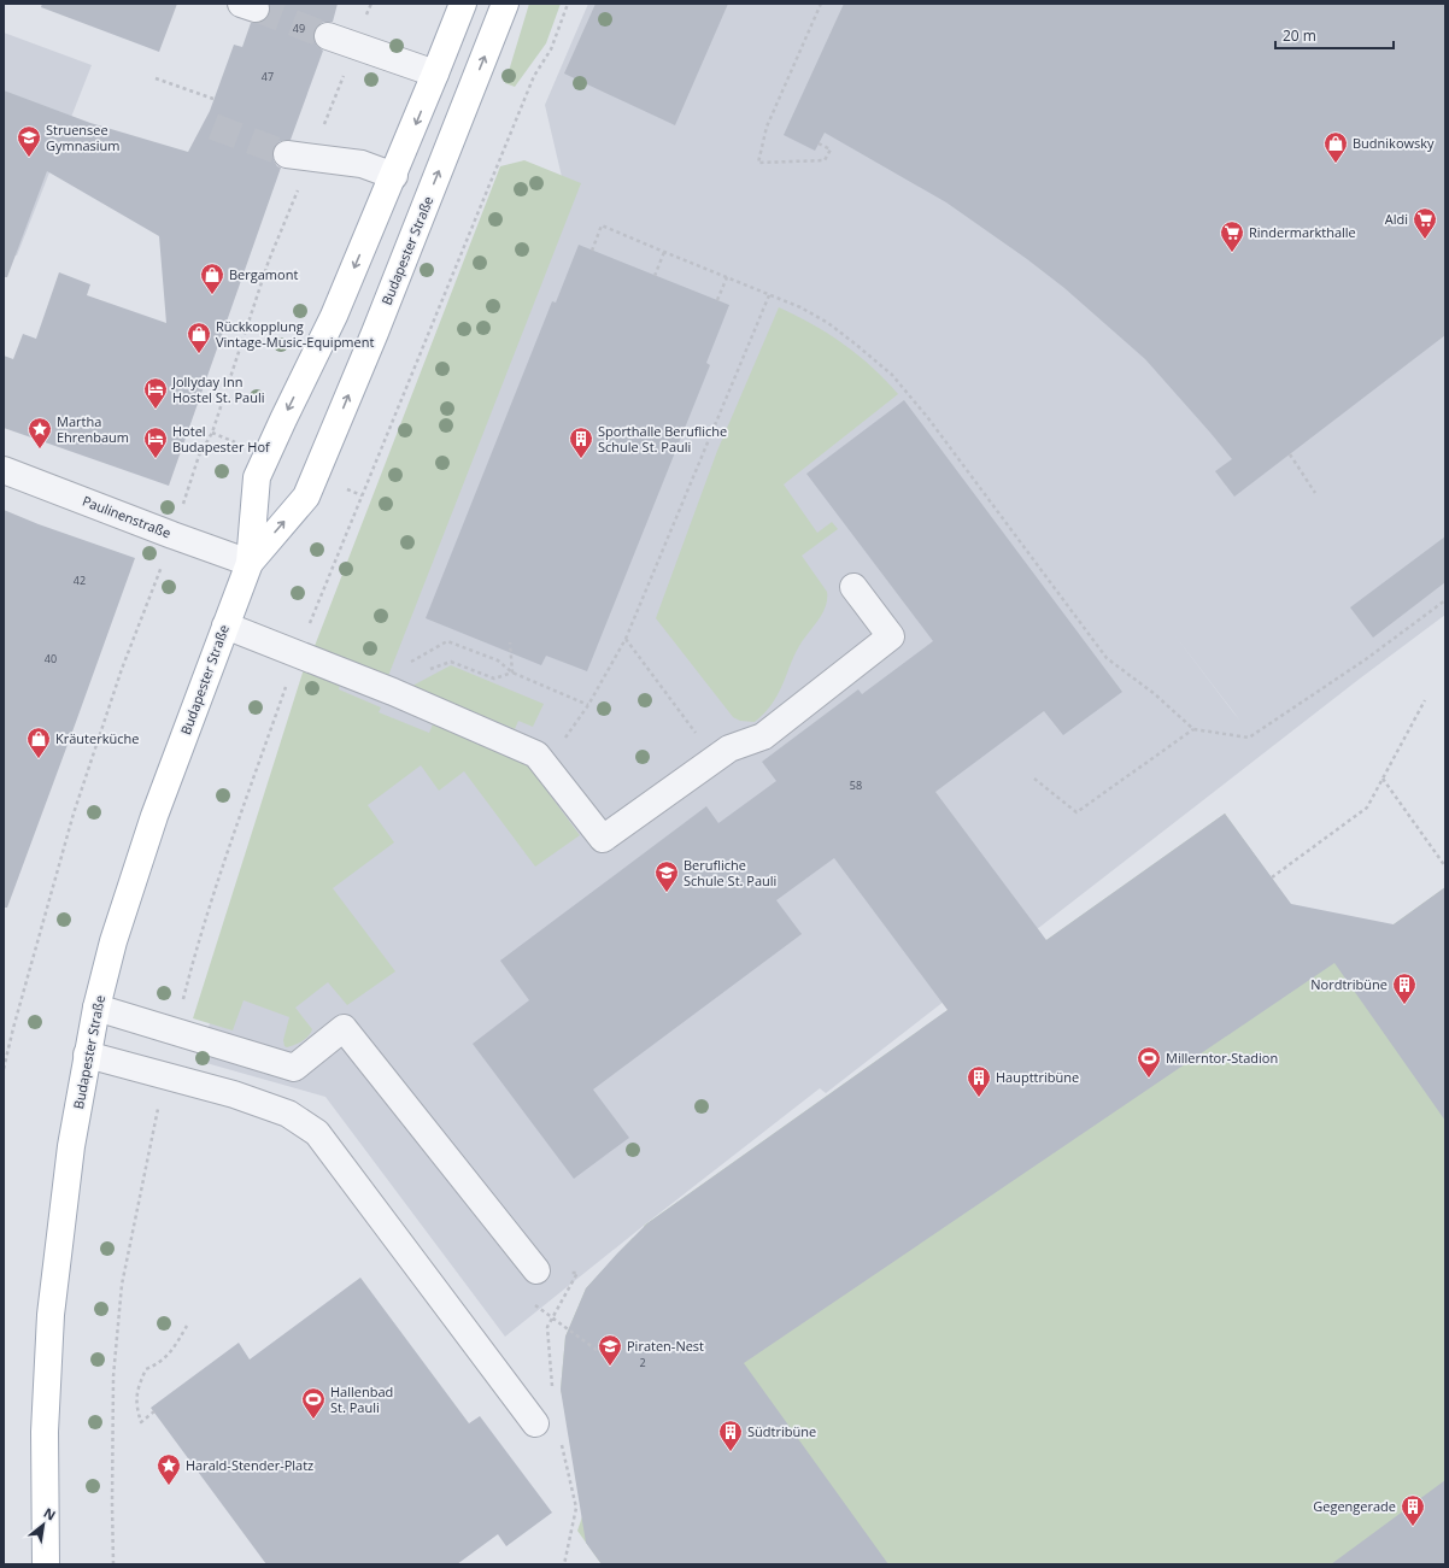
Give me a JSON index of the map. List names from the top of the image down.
{
  "streets": {
    "main road": ["Budapester Straße"],
    "street": ["Paulinenstraße"]
  },
  "crossings": [
    ["Budapester Straße", "Paulinenstraße"]
  ],
  "places": {
    "school or university": ["Struensee Gymnasium", "Berufliche Schule St. Pauli", "Piraten-Nest"],
    "shop": [
      "Budnikowsky",
      "Bergamont",
      "Rückkopplung Vintage-Music-Equipment",
      "Kräuterküche"
    ],
    "supermarket": ["Aldi", "Rindermarkthalle"],
    "hotel": ["Jollyday Inn Hostel St. Pauli", "Hotel Budapester Hof"],
    "place": ["Martha Ehrenbaum", "Harald-Stender-Platz"],
    "building": [
      "Sporthalle Berufliche Schule St. Pauli",
      "Nordtribüne",
      "Haupttribüne",
      "Südtribüne",
      "Gegengerade"
    ],
    "sports": ["Millerntor-Stadion", "Hallenbad St. Pauli"]
  },
  "house_numbers": [
    "49",
    "47",
    "42",
    "40",
    "58",
    "2"
  ],
  "scale_bar": "20 m",
  "north": "top right"
}
